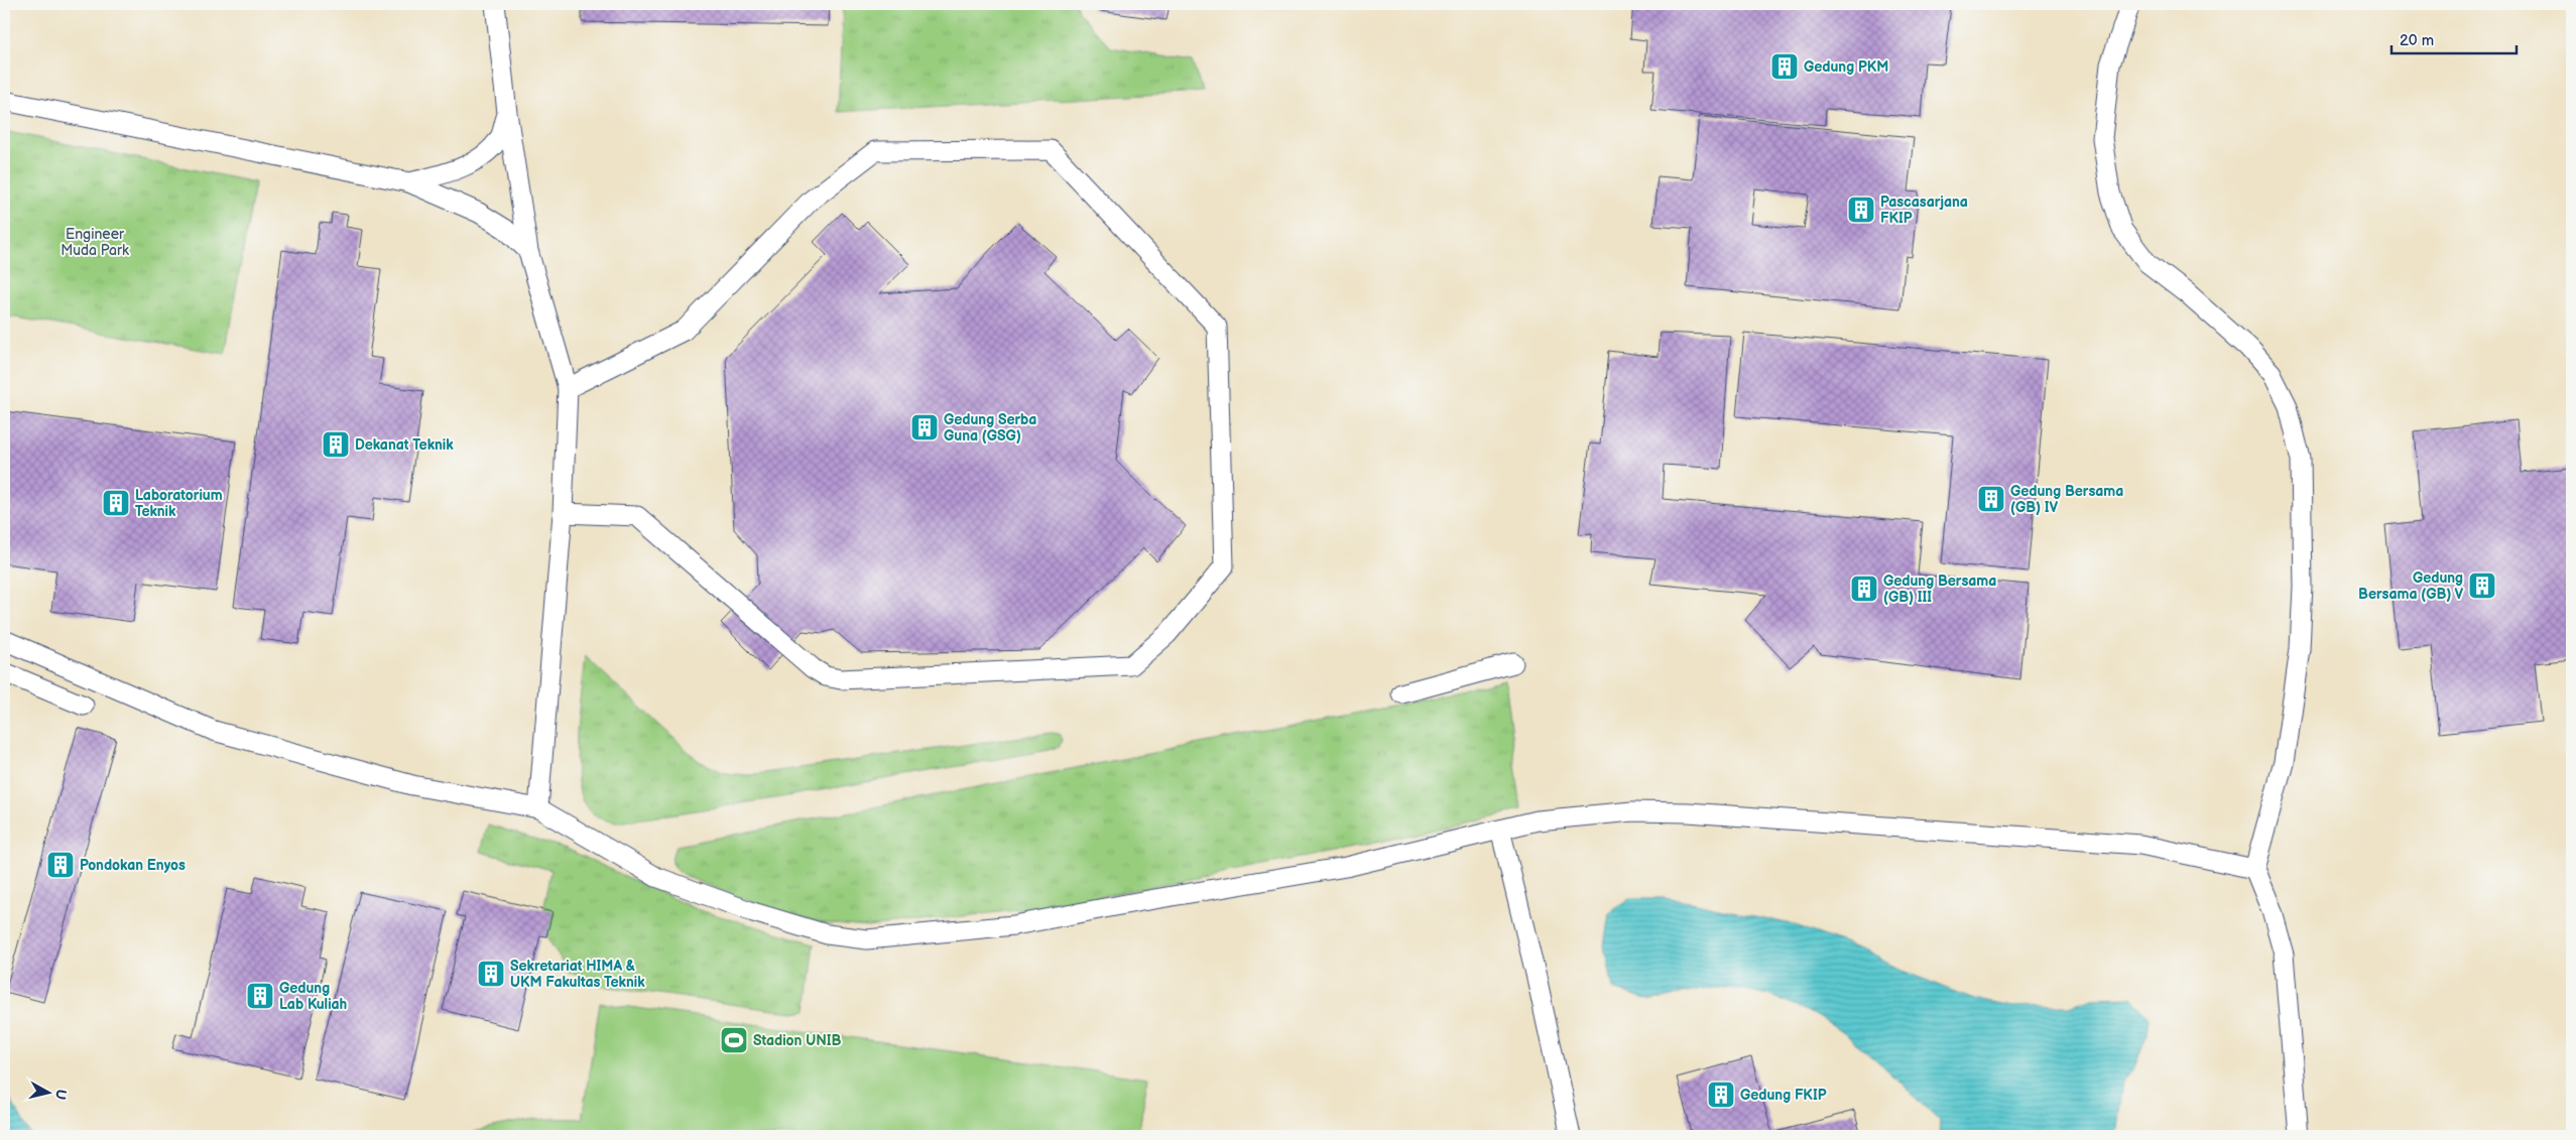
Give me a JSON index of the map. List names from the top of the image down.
{
  "parks": ["Engineer Muda Park"],
  "places": {
    "building": [
      "Gedung PKM",
      "Pascasarjana FKIP",
      "Gedung Serba Guna (GSG)",
      "Dekanat Teknik",
      "Gedung Bersama (GB) IV",
      "Laboratorium Teknik",
      "Gedung Bersama (GB) V",
      "Gedung Bersama (GB) III",
      "Pondokan Enyos",
      "Sekretariat HIMA & UKM Fakultas Teknik",
      "Gedung Lab Kuliah",
      "Gedung FKIP"
    ],
    "sports": ["Stadion UNIB"]
  },
  "scale_bar": "20 m",
  "north": "right"
}
